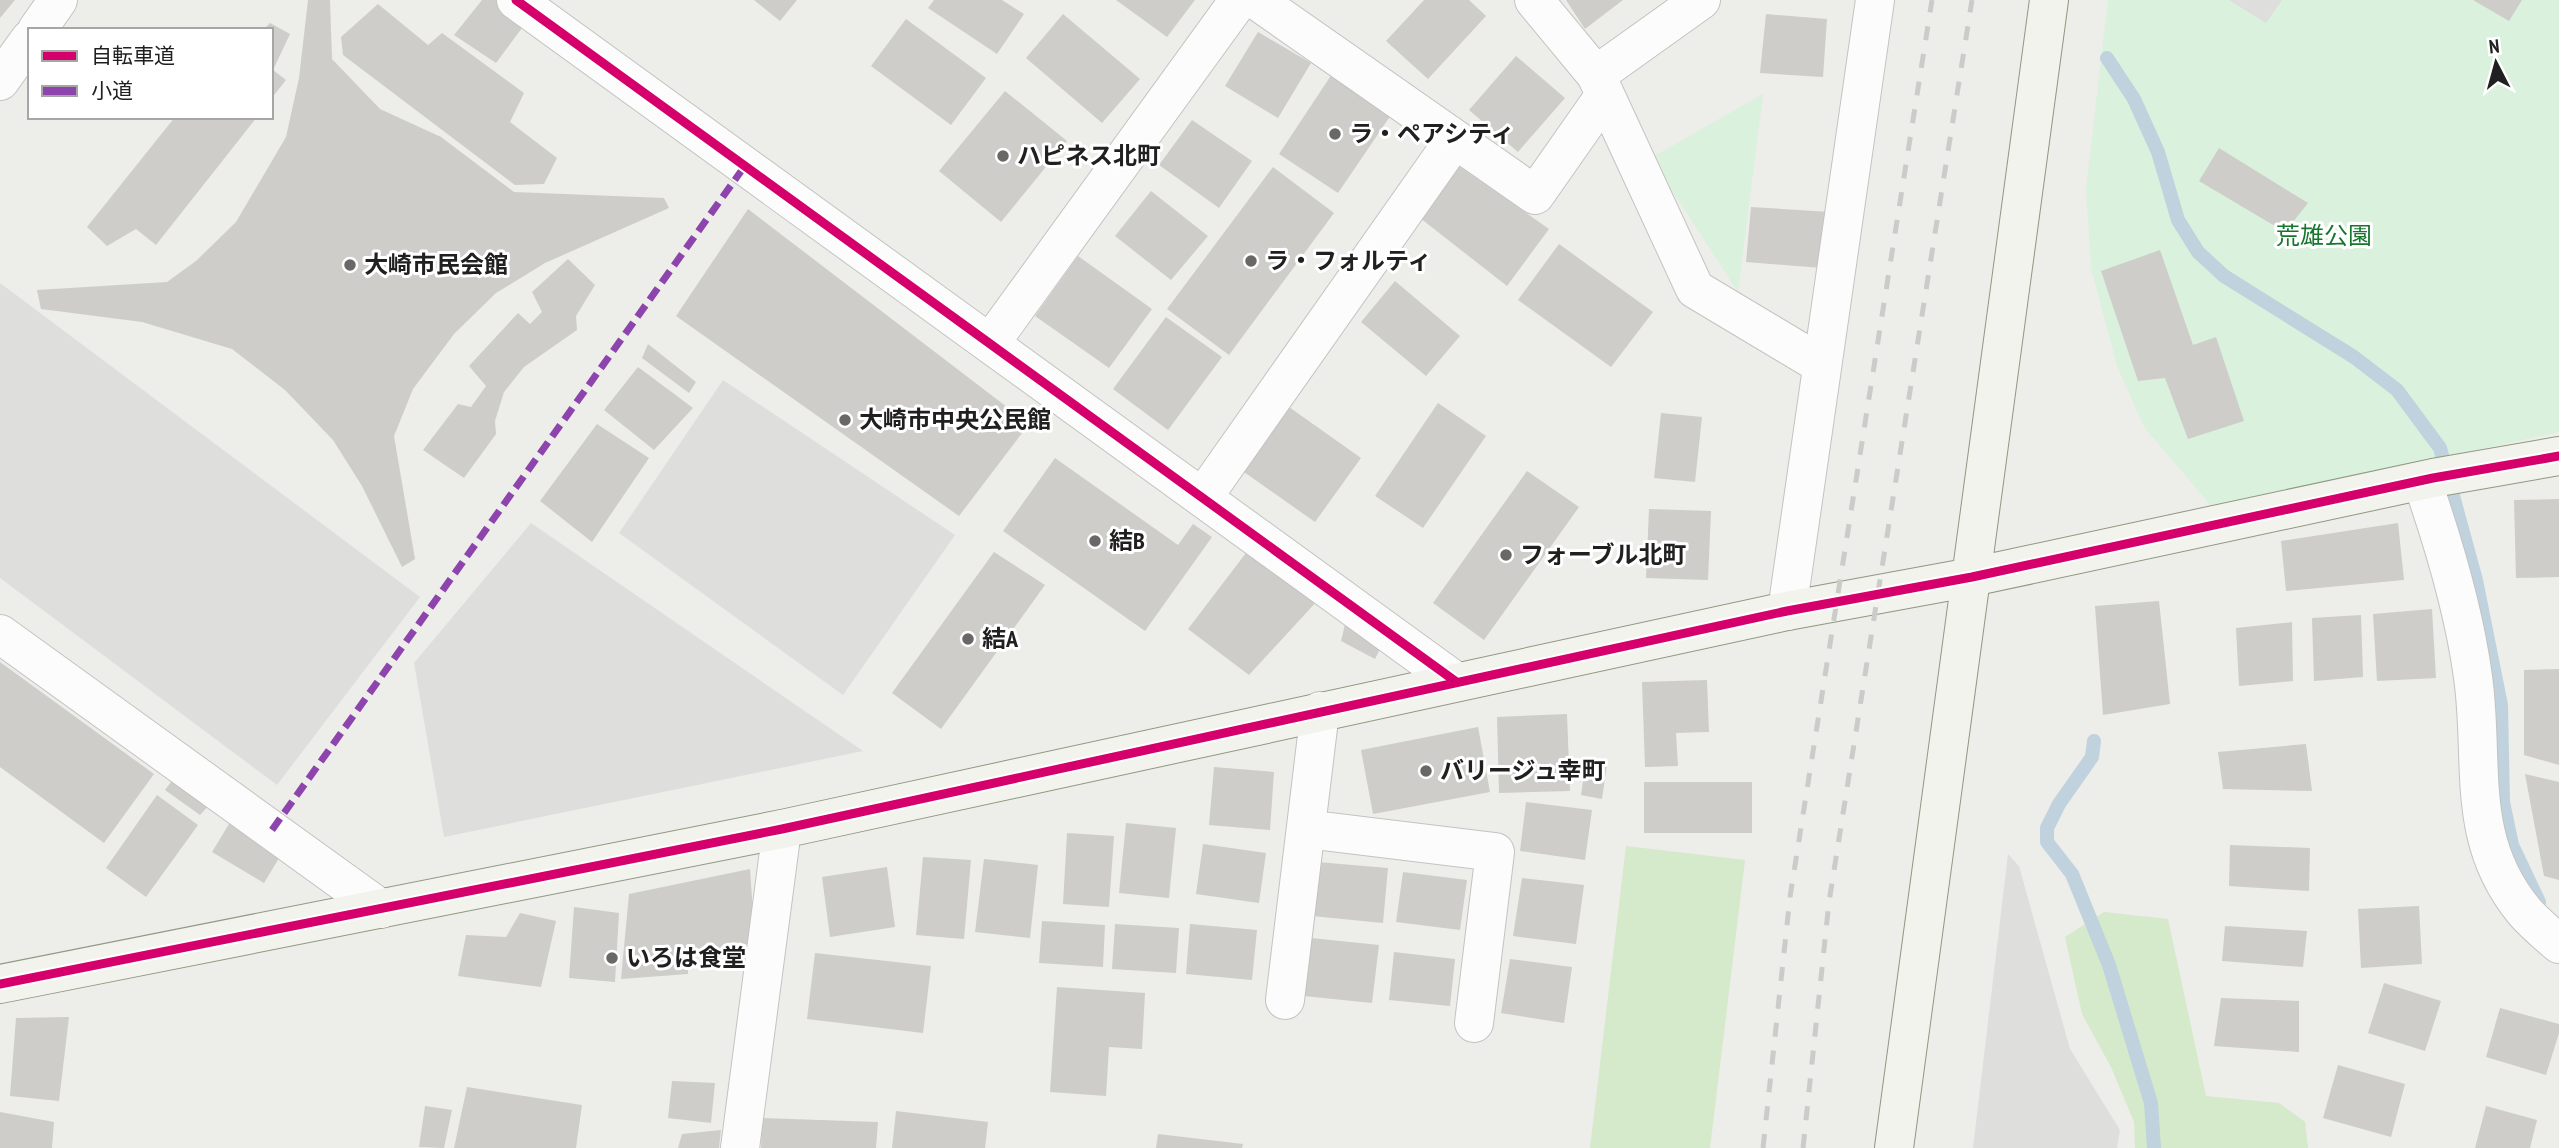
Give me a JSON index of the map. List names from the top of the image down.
{
  "parks": ["荒雄公園"],
  "places": [
    "ラ・ペアシティ",
    "ハピネス北町",
    "ラ・フォルティ",
    "大崎市民会館",
    "大崎市中央公民館",
    "結B",
    "フォーブル北町",
    "結A",
    "バリージュ幸町",
    "いろは食堂"
  ],
  "legend": ["自転車道", "小道"],
  "north": "top"
}
